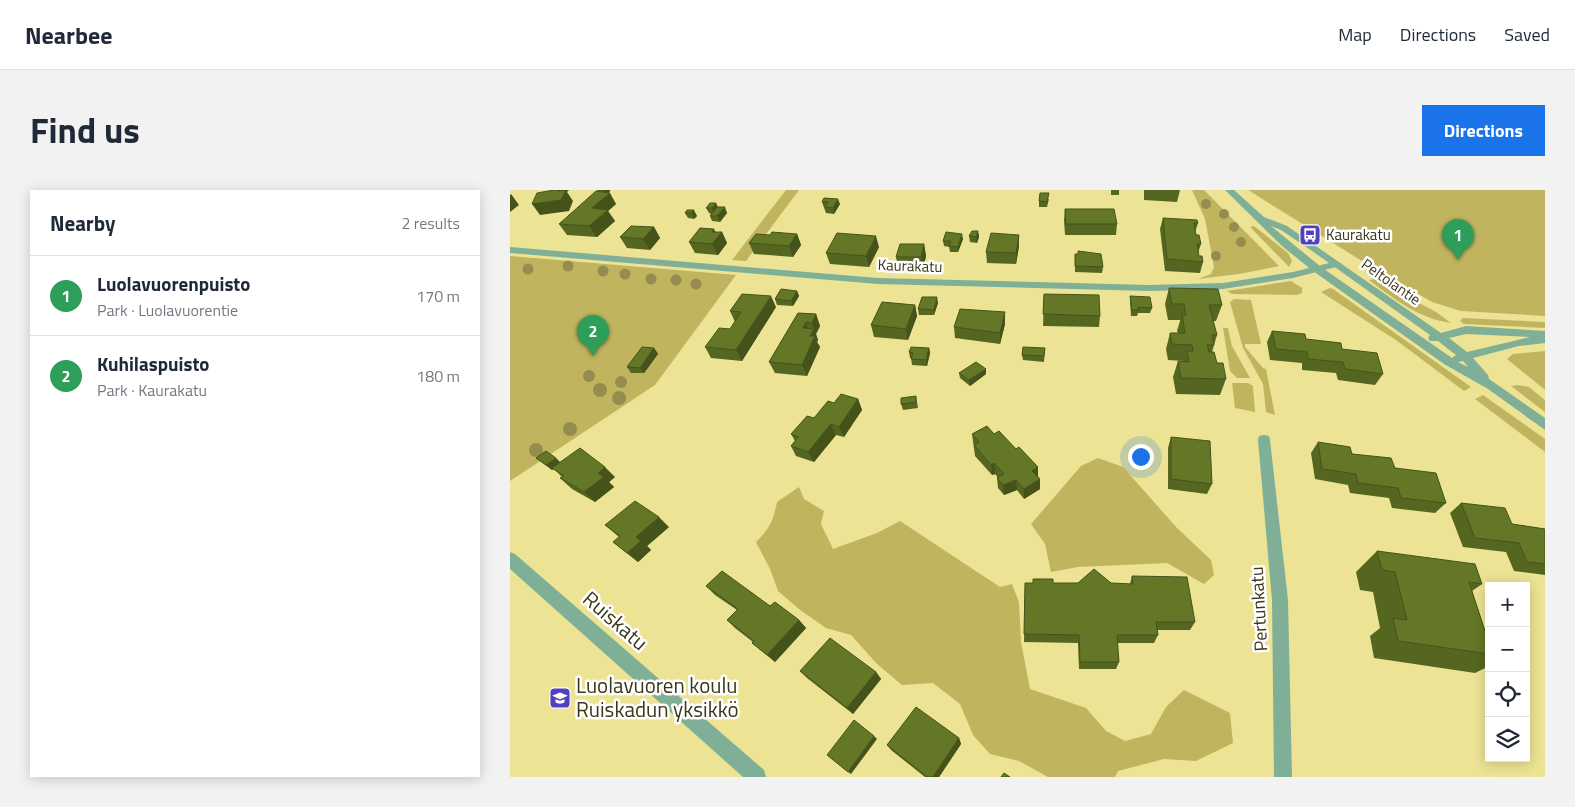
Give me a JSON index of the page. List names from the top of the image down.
{
  "streets": {
    "street": [
      "Kaurakatu",
      "Peltolantie",
      "Pertunkatu",
      "Ruiskatu"
    ]
  },
  "crossings": [
    ["Kaurakatu", "Peltolantie"]
  ],
  "places": {
    "bus stop": ["Kaurakatu"],
    "school or university": ["Luolavuoren koulu Ruiskadun yksikkö"]
  },
  "page": {
    "header": "Nearbee",
    "nav": ["Map", "Directions", "Saved"],
    "title": "Find us",
    "buttons": "Directions",
    "heading": ["Nearby", "2 results"],
    "pins": ["1", "2"],
    "list": [
      {
        "mark": "1",
        "name": "Luolavuorenpuisto",
        "note": "Park · Luolavuorentie",
        "value": "170 m"
      },
      {
        "mark": "2",
        "name": "Kuhilaspuisto",
        "note": "Park · Kaurakatu",
        "value": "180 m"
      }
    ],
    "map_buttons": ["+", "−"]
  }
}
